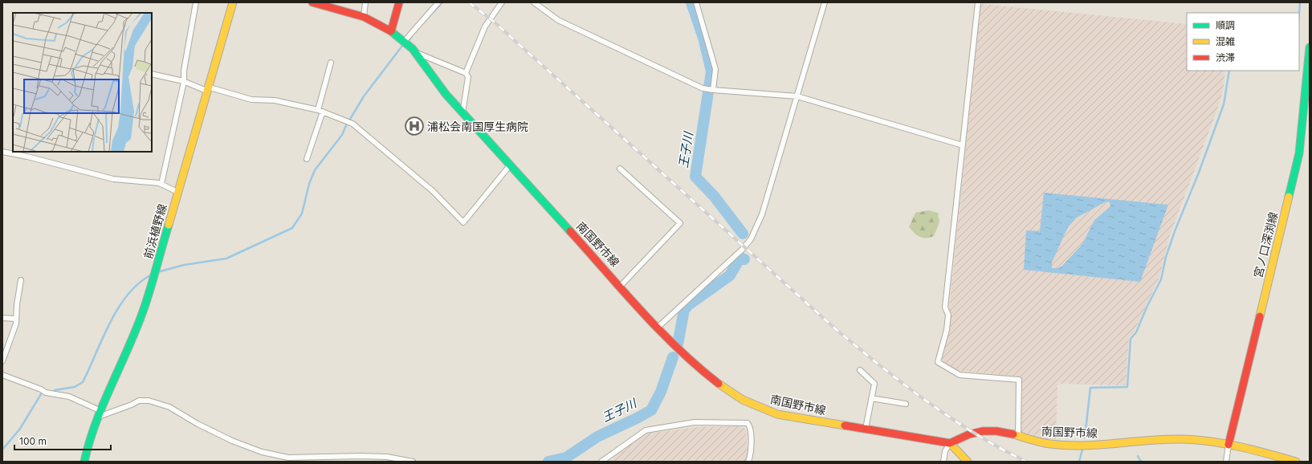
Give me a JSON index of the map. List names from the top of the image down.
{
  "streets": {
    "main road": ["前浜植野線", "南国野市線", "宮ノ口深渕線"]
  },
  "crossings": [
    ["南国野市線", "宮ノ口深渕線"]
  ],
  "water": ["王子川"],
  "places": {
    "hospital": ["浦松会南国厚生病院"]
  },
  "legend": ["順調", "混雑", "渋滞"],
  "scale_bar": "100 m"
}
